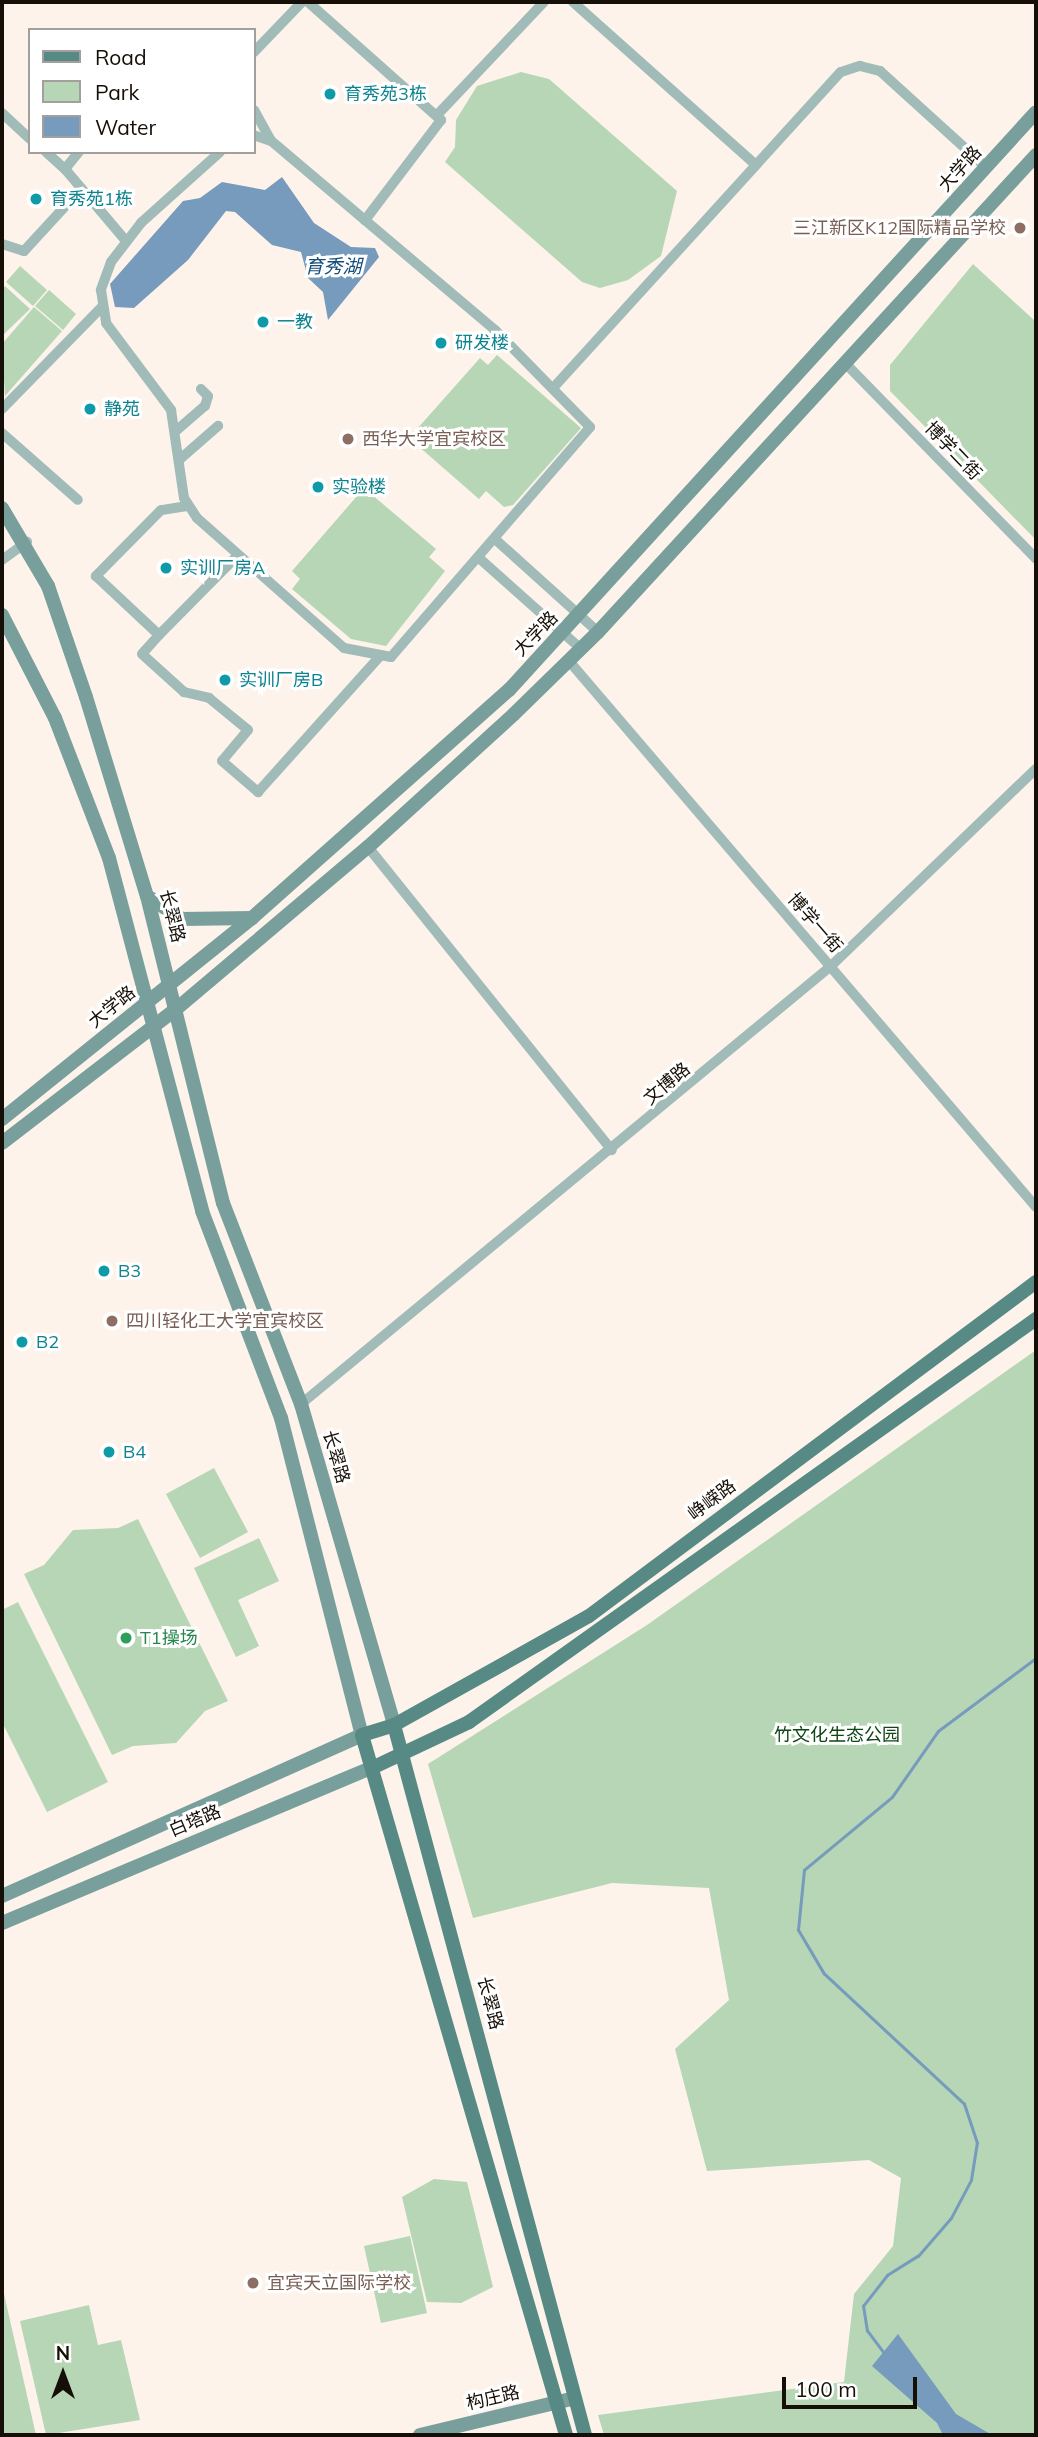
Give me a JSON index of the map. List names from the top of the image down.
{
  "streets": {
    "main road": [
      "大学路",
      "长翠路",
      "峥嵘路",
      "白塔路",
      "构庄路"
    ],
    "street": ["博学二街", "博学一街", "文博路"]
  },
  "crossings": [
    ["大学路", "长翠路"],
    ["长翠路", "文博路"],
    ["长翠路", "峥嵘路"],
    ["长翠路", "白塔路"],
    ["长翠路", "构庄路"],
    ["博学一街", "文博路"],
    ["峥嵘路", "白塔路"]
  ],
  "water": ["育秀湖"],
  "parks": ["竹文化生态公园"],
  "places": [
    "育秀苑3栋",
    "育秀苑1栋",
    "三江新区K12国际精品学校",
    "一教",
    "研发楼",
    "静苑",
    "西华大学宜宾校区",
    "实验楼",
    "实训厂房A",
    "实训厂房B",
    "B3",
    "四川轻化工大学宜宾校区",
    "B2",
    "B4",
    "T1操场",
    "宜宾天立国际学校"
  ],
  "legend": ["Road", "Park", "Water"],
  "scale_bar": "100 m",
  "north": "top"
}
